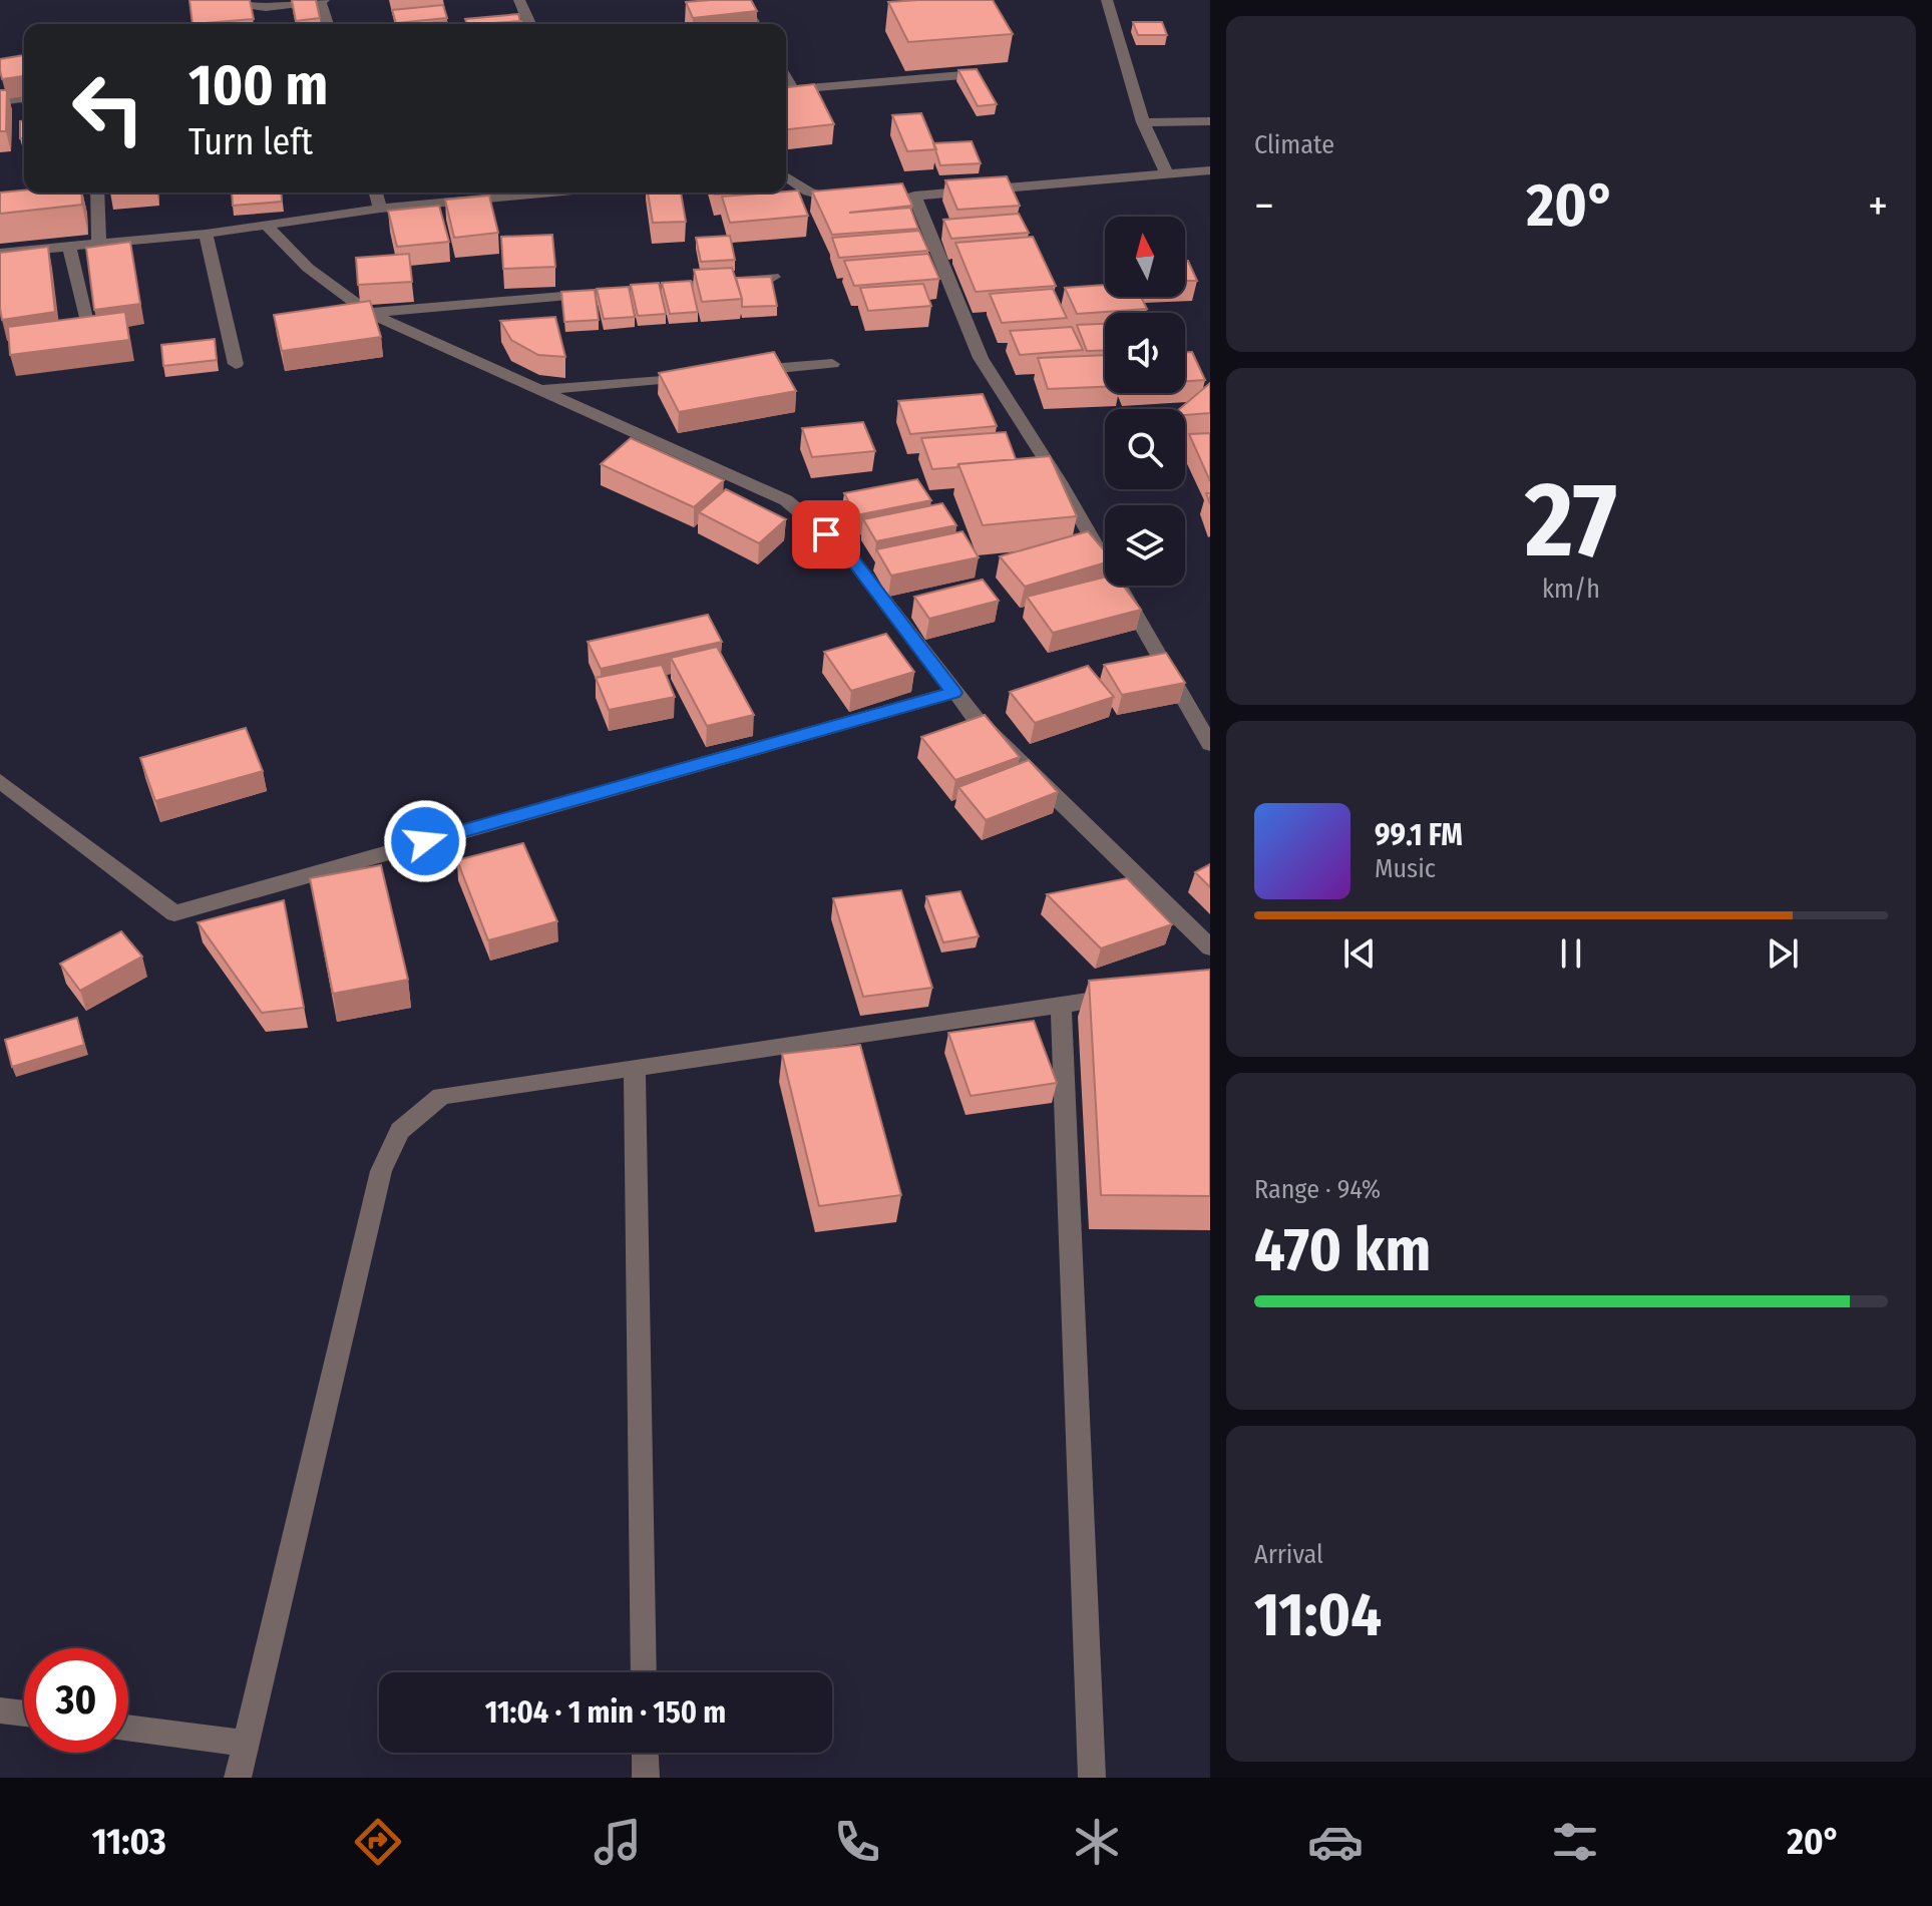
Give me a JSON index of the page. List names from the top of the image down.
{
  "north": "top",
  "page": {
    "tile": [
      "Climate",
      ["27", "km/h"],
      ["Range · 94%", "470 km"],
      ["Arrival", "11:04"]
    ],
    "turn": ["100 m", "Turn left"],
    "heat": ["−", "20°", "+"],
    "song": ["99.1 FM", "Music"],
    "limit": "30",
    "trip": "11:04 · 1 min · 150 m",
    "tabs": ["11:03", "20°"]
  }
}
